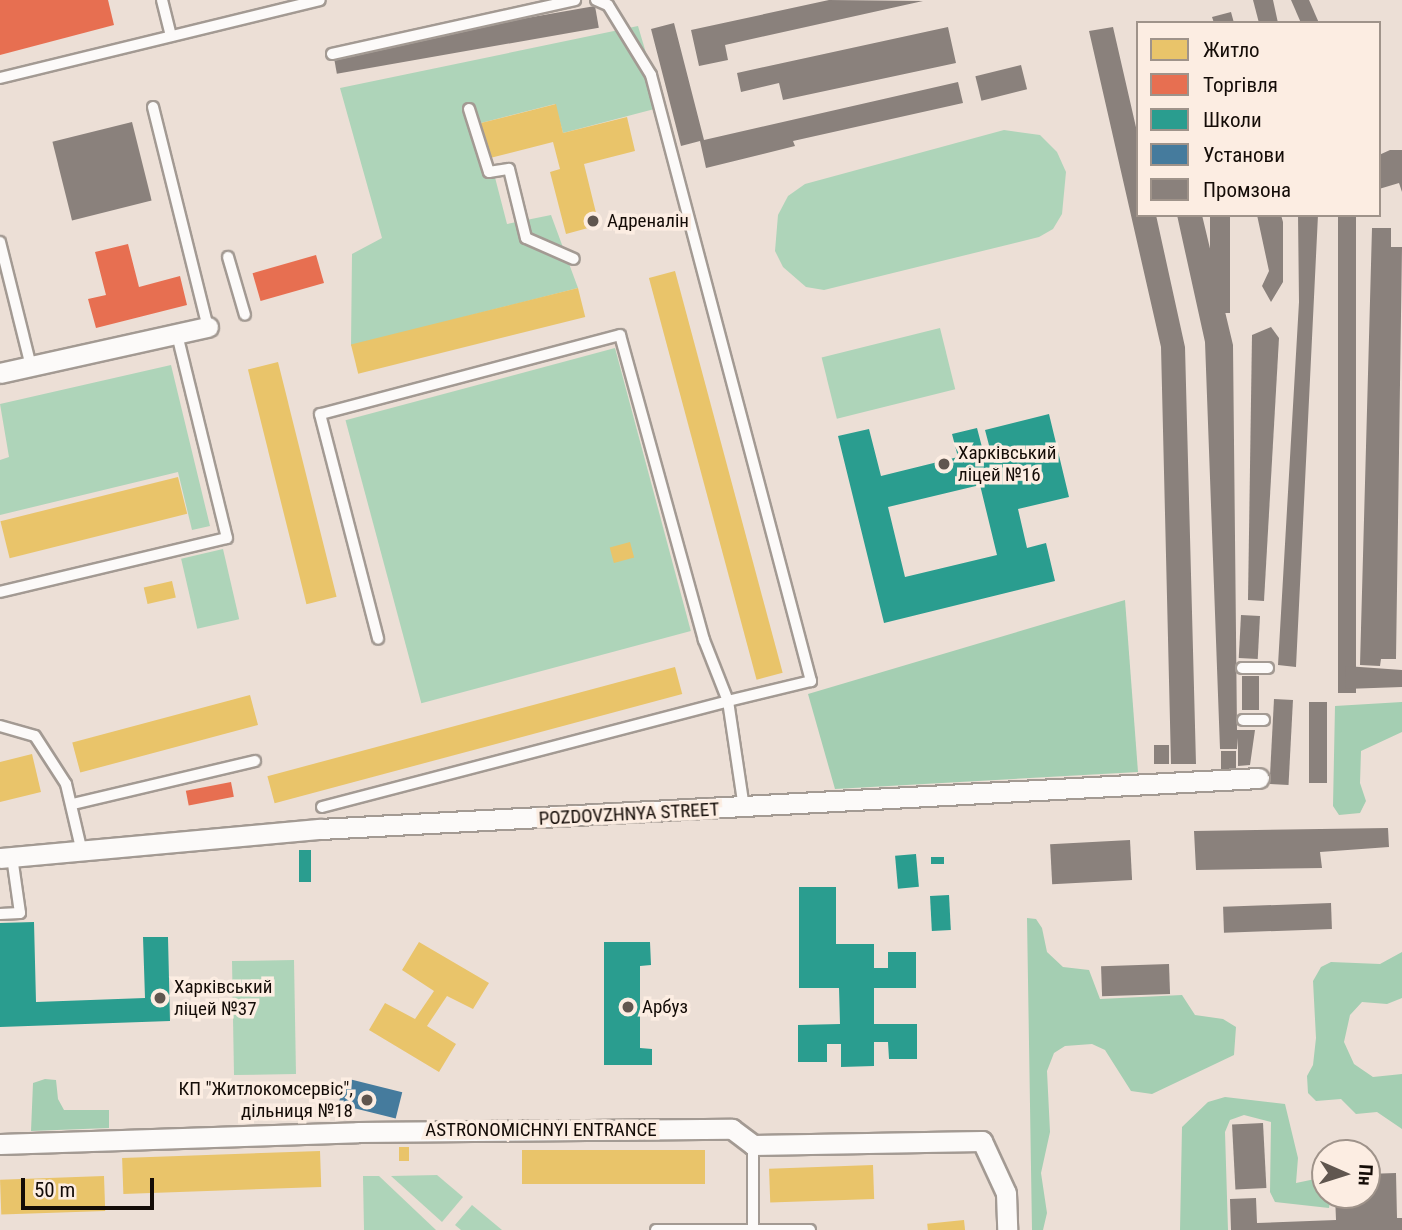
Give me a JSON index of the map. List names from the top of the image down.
{
  "streets": {
    "street": ["POZDOVZHNYA STREET", "ASTRONOMICHNYI ENTRANCE"]
  },
  "places": [
    "Адреналін",
    "Харківський ліцей №16",
    "Харківський ліцей №37",
    "Арбуз",
    "КП \"Житлокомсервіс\", дільниця №18"
  ],
  "legend": [
    "Житло",
    "Торгівля",
    "Школи",
    "Установи",
    "Промзона"
  ],
  "scale_bar": "50 m",
  "north": "right"
}
